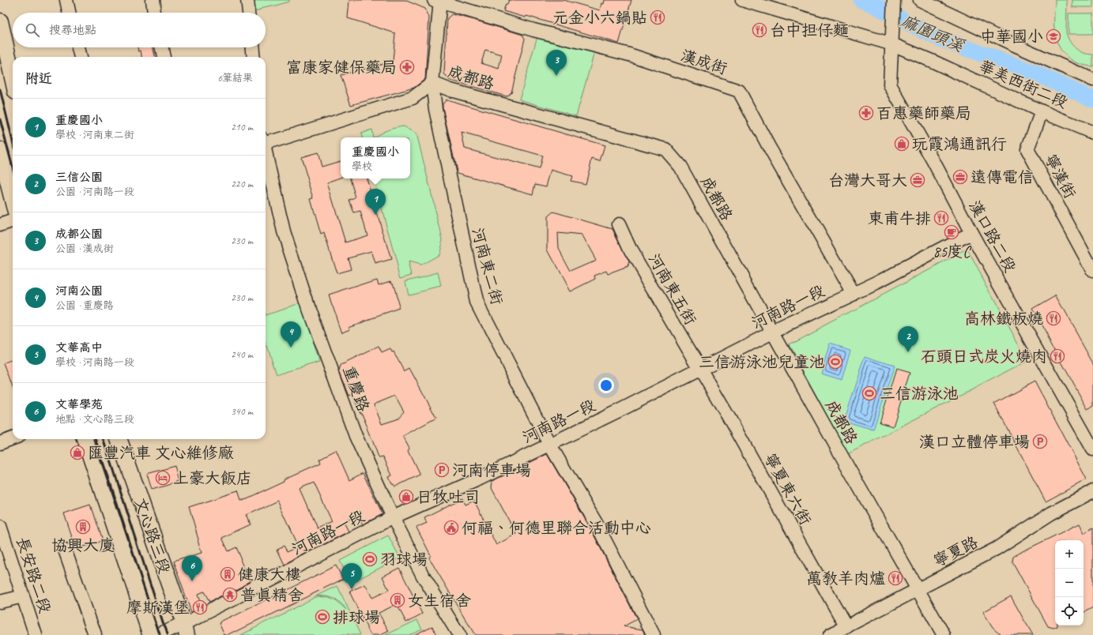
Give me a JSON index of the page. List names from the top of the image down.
{
  "streets": {
    "main road": ["文心路三段"],
    "street": [
      "漢成街",
      "成都路",
      "華美西街二段",
      "寧漢街",
      "漢口路二段",
      "河南東二街",
      "河南東五街",
      "河南路一段",
      "重慶路",
      "寧夏東六街",
      "寧夏路",
      "長安路二段"
    ]
  },
  "crossings": [
    ["漢成街", "河南東二街"],
    ["漢成街", "河南路一段"],
    ["成都路", "河南東二街"],
    ["成都路", "河南路一段"],
    ["成都路", "寧夏路"],
    ["華美西街二段", "寧漢街"],
    ["華美西街二段", "漢口路二段"],
    ["漢口路二段", "河南路一段"],
    ["河南東二街", "河南路一段"],
    ["河南東五街", "河南路一段"],
    ["河南東五街", "寧夏東六街"],
    ["河南路一段", "重慶路"],
    ["河南路一段", "寧夏東六街"],
    ["河南路一段", "文心路三段"],
    ["寧夏東六街", "寧夏路"]
  ],
  "water": ["麻園頭溪"],
  "places": {
    "restaurant": [
      "元金小六鍋貼",
      "台中担仔麵",
      "東甫牛排",
      "高林鐵板燒",
      "石頭日式炭火燒肉",
      "萬教羊肉爐",
      "摩斯漢堡"
    ],
    "school or university": ["中華國小"],
    "pharmacy": ["富康家健保藥局", "百惠藥師藥局"],
    "shop": ["玩霞鴻通訊行", "匯豐汽車 文心維修廠", "日牧吐司"],
    "office": ["遠傳電信", "台灣大哥大"],
    "cafe": ["85度C"],
    "sports": [
      "三信游泳池兒童池",
      "三信游泳池",
      "羽球場",
      "排球場"
    ],
    "parking": ["漢口立體停車場", "河南停車場"],
    "hotel": ["上豪大飯店"],
    "building": ["協興大廈", "健康大樓", "女生宿舍"],
    "public building": ["何福、何德里聯合活動中心"],
    "temple": ["普真精舍"]
  },
  "page": {
    "search": "搜尋地點",
    "pins": [
      "3",
      "1",
      "4",
      "2",
      "6",
      "5"
    ],
    "heading": ["附近", "6筆結果"],
    "list": [
      {
        "mark": "1",
        "name": "重慶國小",
        "note": "學校 · 河南東二街",
        "value": "210 m"
      },
      {
        "mark": "2",
        "name": "三信公園",
        "note": "公園 · 河南路一段",
        "value": "220 m"
      },
      {
        "mark": "3",
        "name": "成都公園",
        "note": "公園 · 漢成街",
        "value": "230 m"
      },
      {
        "mark": "4",
        "name": "河南公園",
        "note": "公園 · 重慶路",
        "value": "230 m"
      },
      {
        "mark": "5",
        "name": "文華高中",
        "note": "學校 · 河南路一段",
        "value": "240 m"
      },
      {
        "mark": "6",
        "name": "文華學苑",
        "note": "地點 · 文心路三段",
        "value": "340 m"
      }
    ],
    "popup": ["重慶國小", "學校"],
    "map_buttons": ["+", "−"]
  }
}
